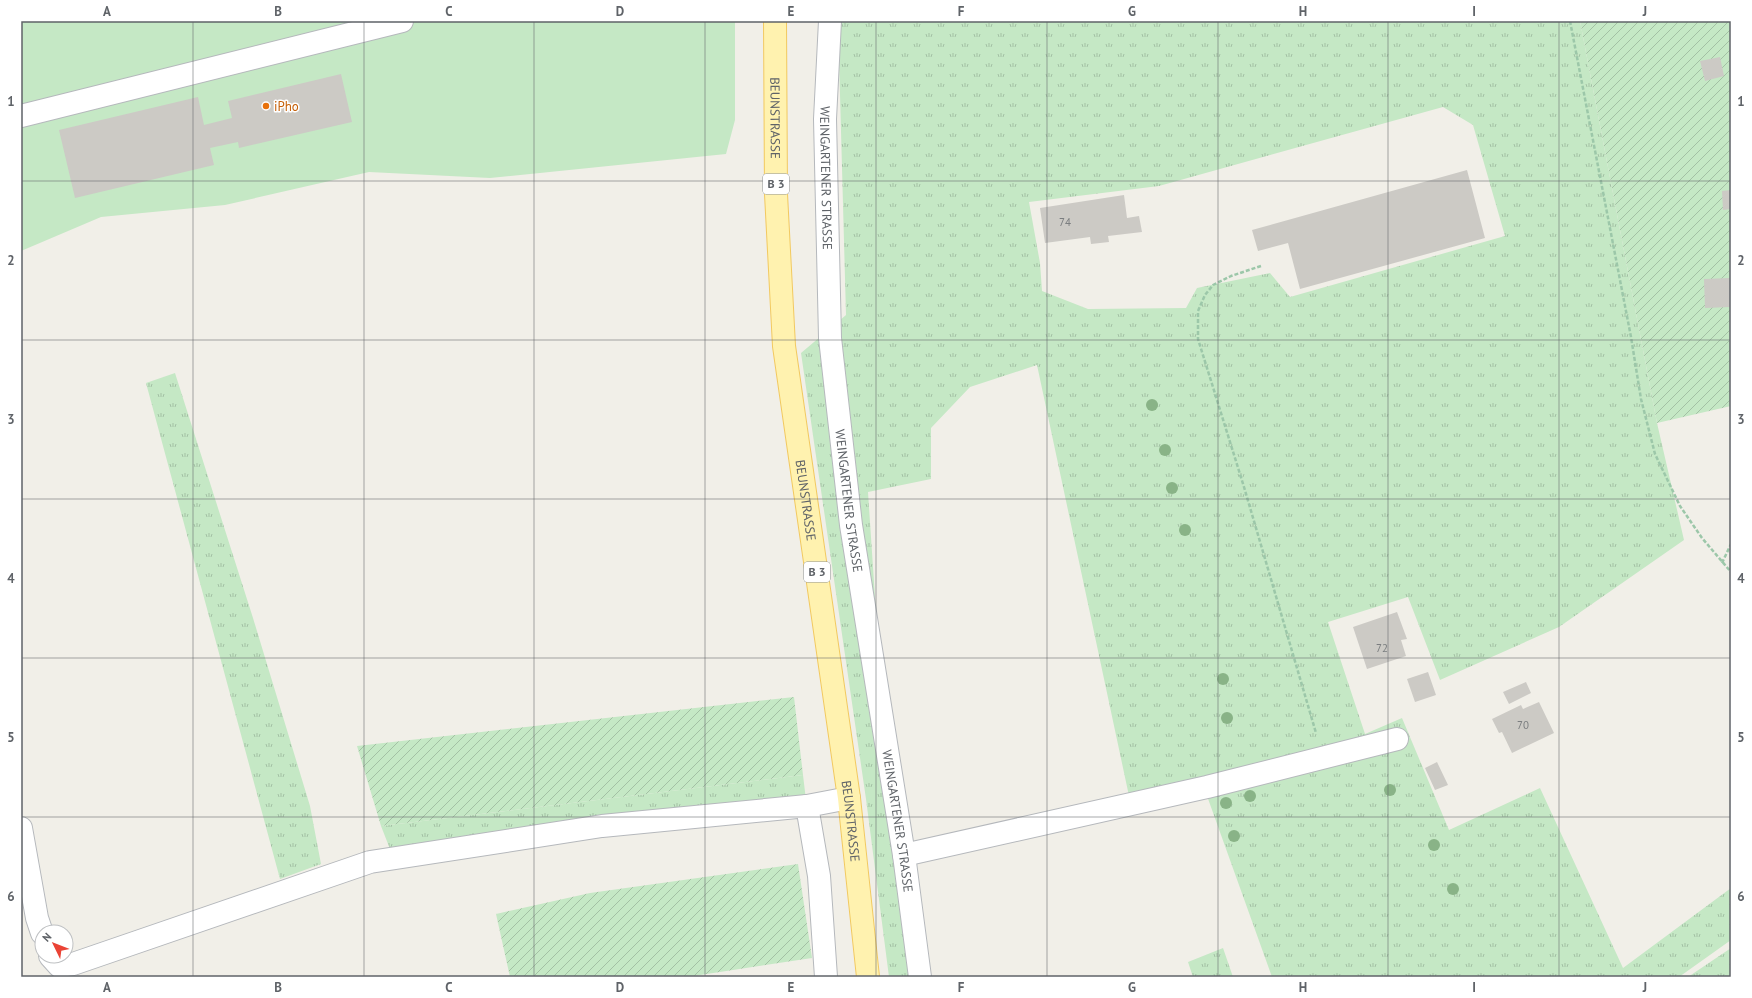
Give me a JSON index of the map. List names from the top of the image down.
{
  "streets": {
    "main road": ["BEUNSTRASSE", "B 3"],
    "street": ["WEINGARTENER STRASSE"]
  },
  "places": ["iPho"],
  "house_numbers": ["74", "72", "70"],
  "north": "top left",
  "grid": {
    "columns": [
      "A",
      "B",
      "C",
      "D",
      "E",
      "F",
      "G",
      "H",
      "I",
      "J"
    ],
    "rows": [
      "1",
      "2",
      "3",
      "4",
      "5",
      "6"
    ]
  }
}
